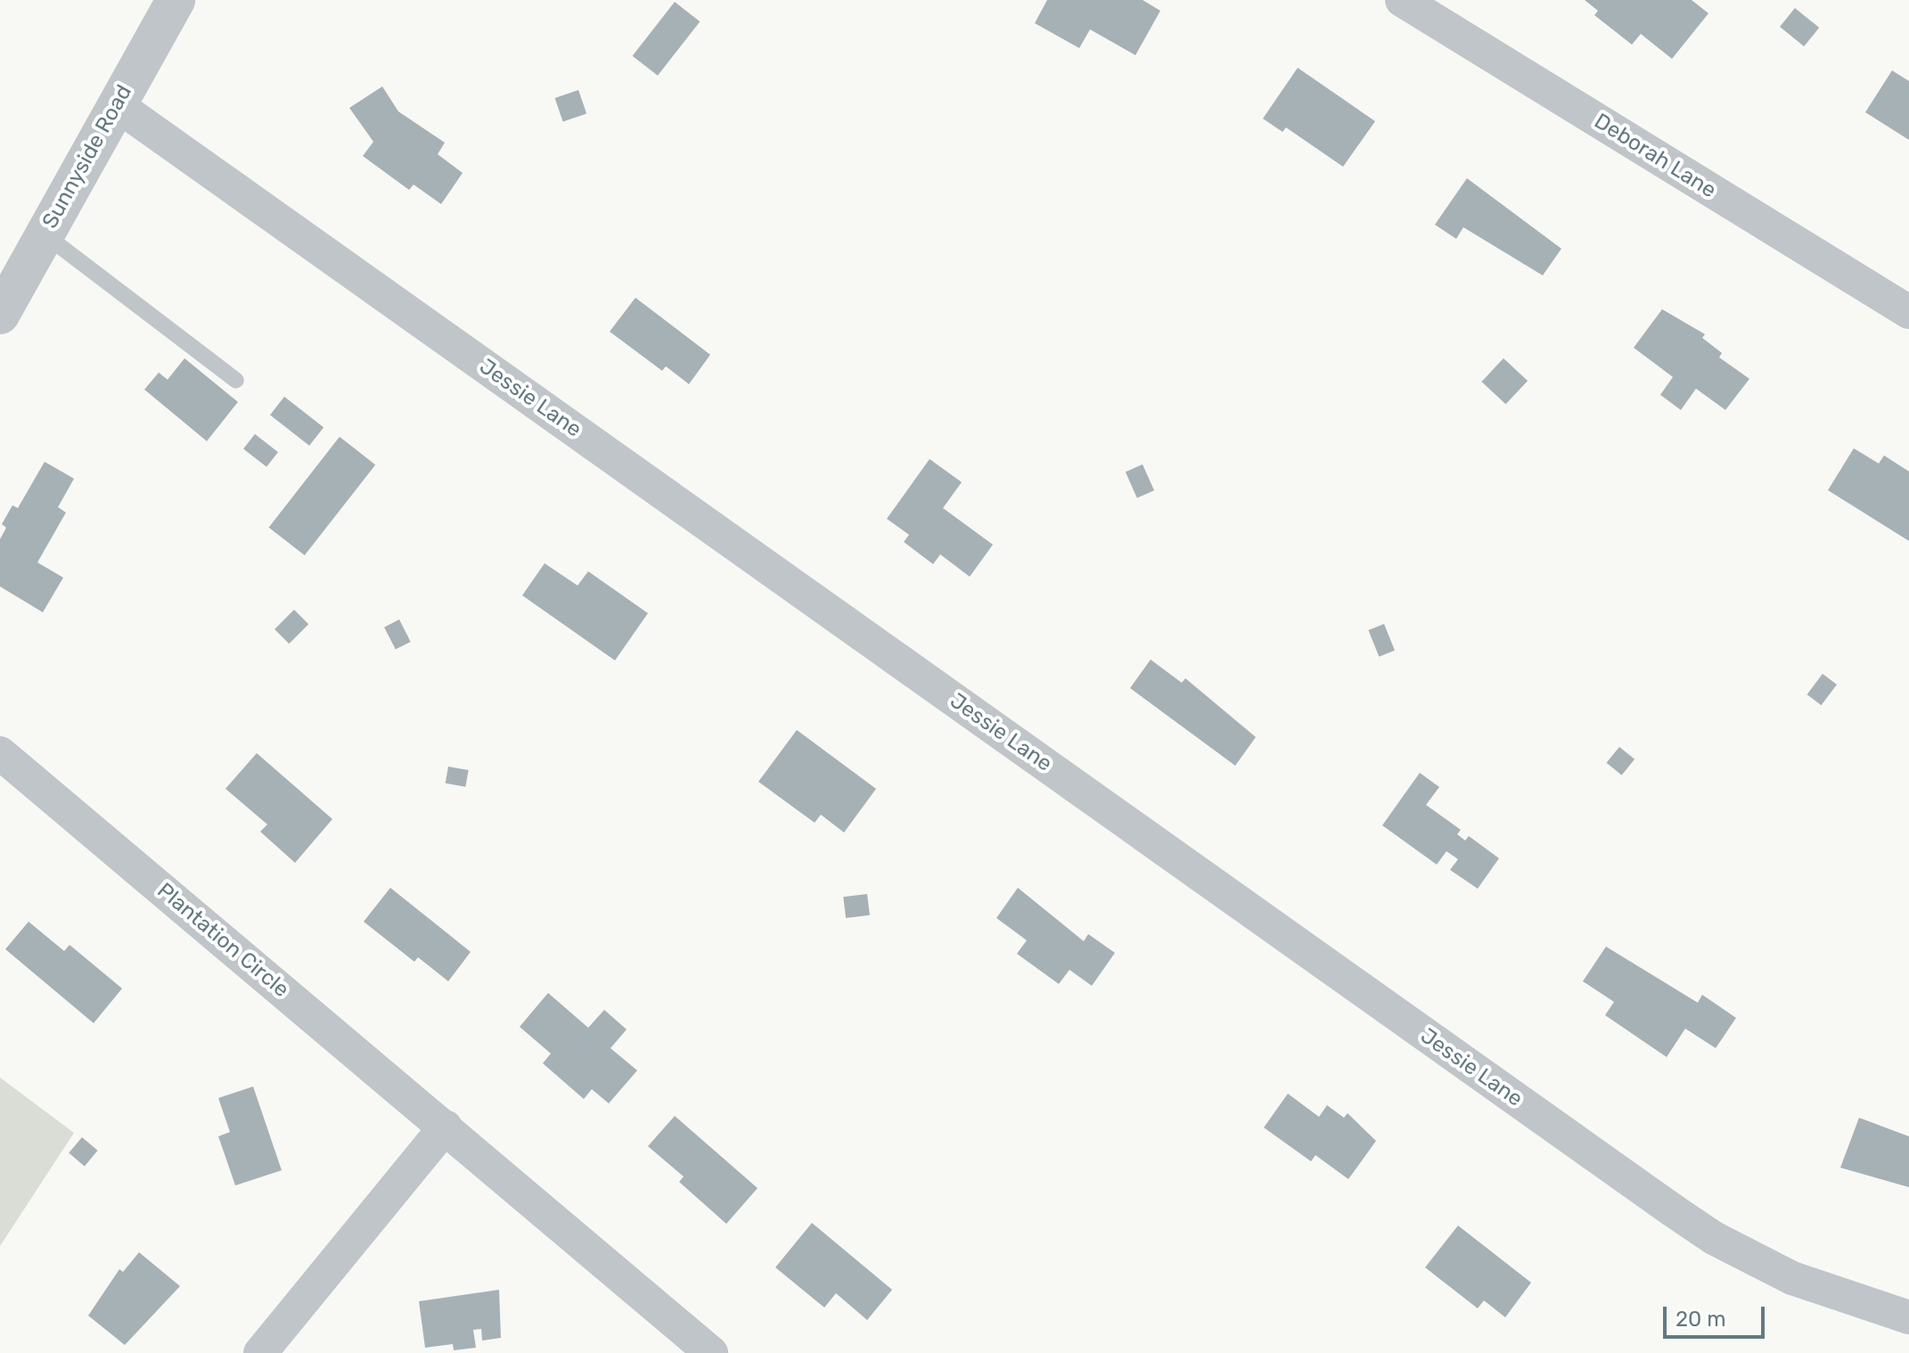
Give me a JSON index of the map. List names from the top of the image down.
{
  "streets": {
    "street": [
      "Deborah Lane",
      "Sunnyside Road",
      "Jessie Lane",
      "Plantation Circle"
    ]
  },
  "crossings": [
    ["Sunnyside Road", "Jessie Lane"]
  ],
  "scale_bar": "20 m"
}
